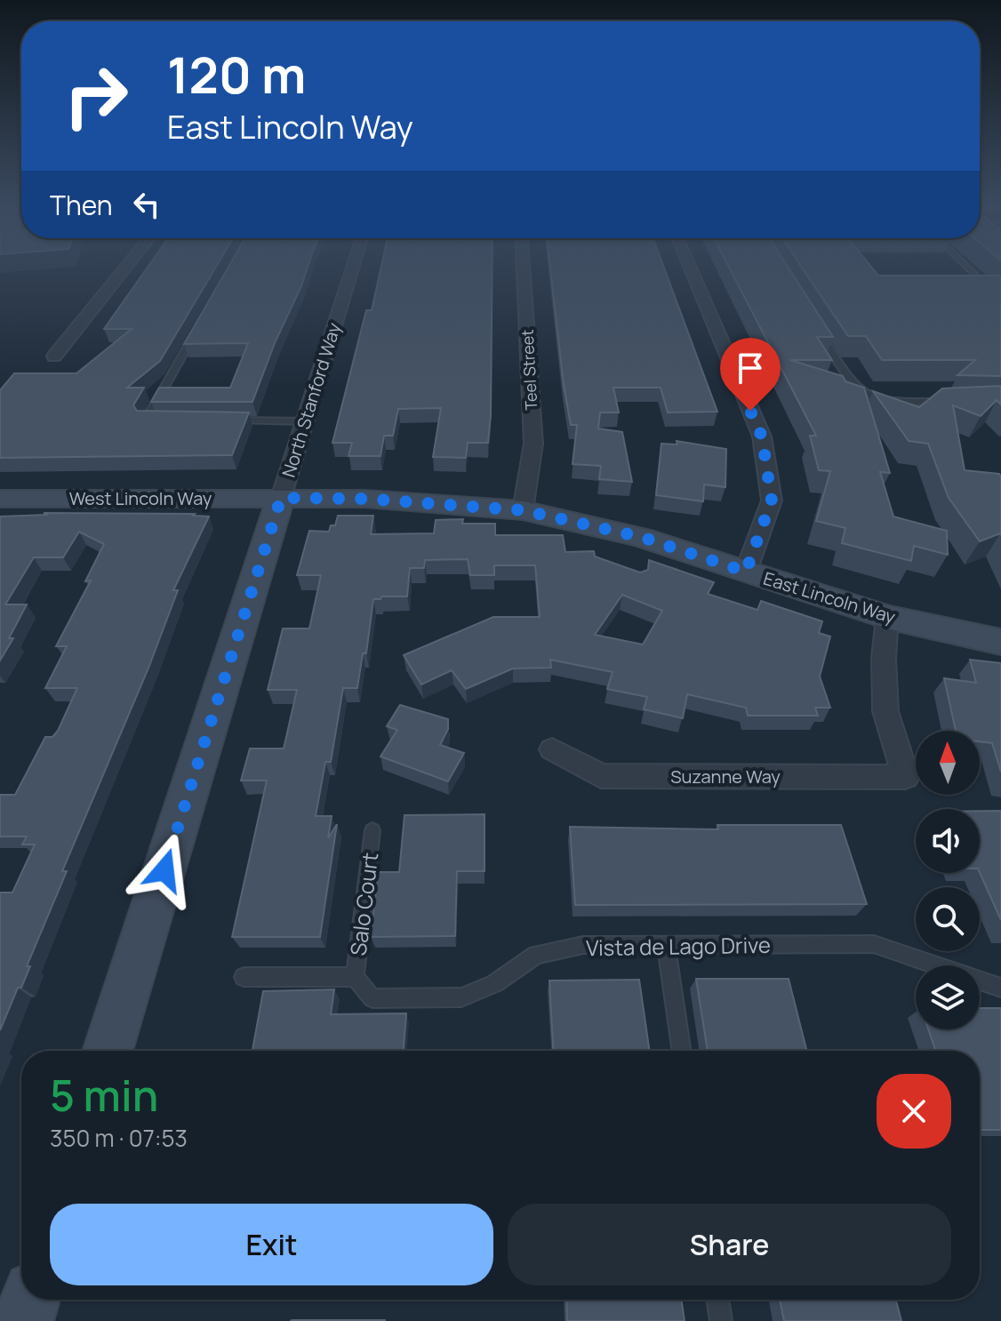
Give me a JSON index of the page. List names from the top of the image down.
{
  "streets": {
    "street": [
      "Teel Street",
      "North Stanford Way",
      "West Lincoln Way",
      "East Lincoln Way",
      "Suzanne Way"
    ],
    "lane": ["Salo Court", "Vista de Lago Drive"]
  },
  "crossings": [
    ["Teel Street", "East Lincoln Way"],
    ["North Stanford Way", "West Lincoln Way"],
    ["North Stanford Way", "East Lincoln Way"],
    ["West Lincoln Way", "East Lincoln Way"],
    ["East Lincoln Way", "Suzanne Way"],
    ["Salo Court", "Vista de Lago Drive"]
  ],
  "north": "top",
  "page": {
    "turn": ["120 m", "East Lincoln Way"],
    "then": "Then",
    "heading": ["5 min", "350 m · 07:53"],
    "buttons": ["Exit", "Share"]
  }
}
